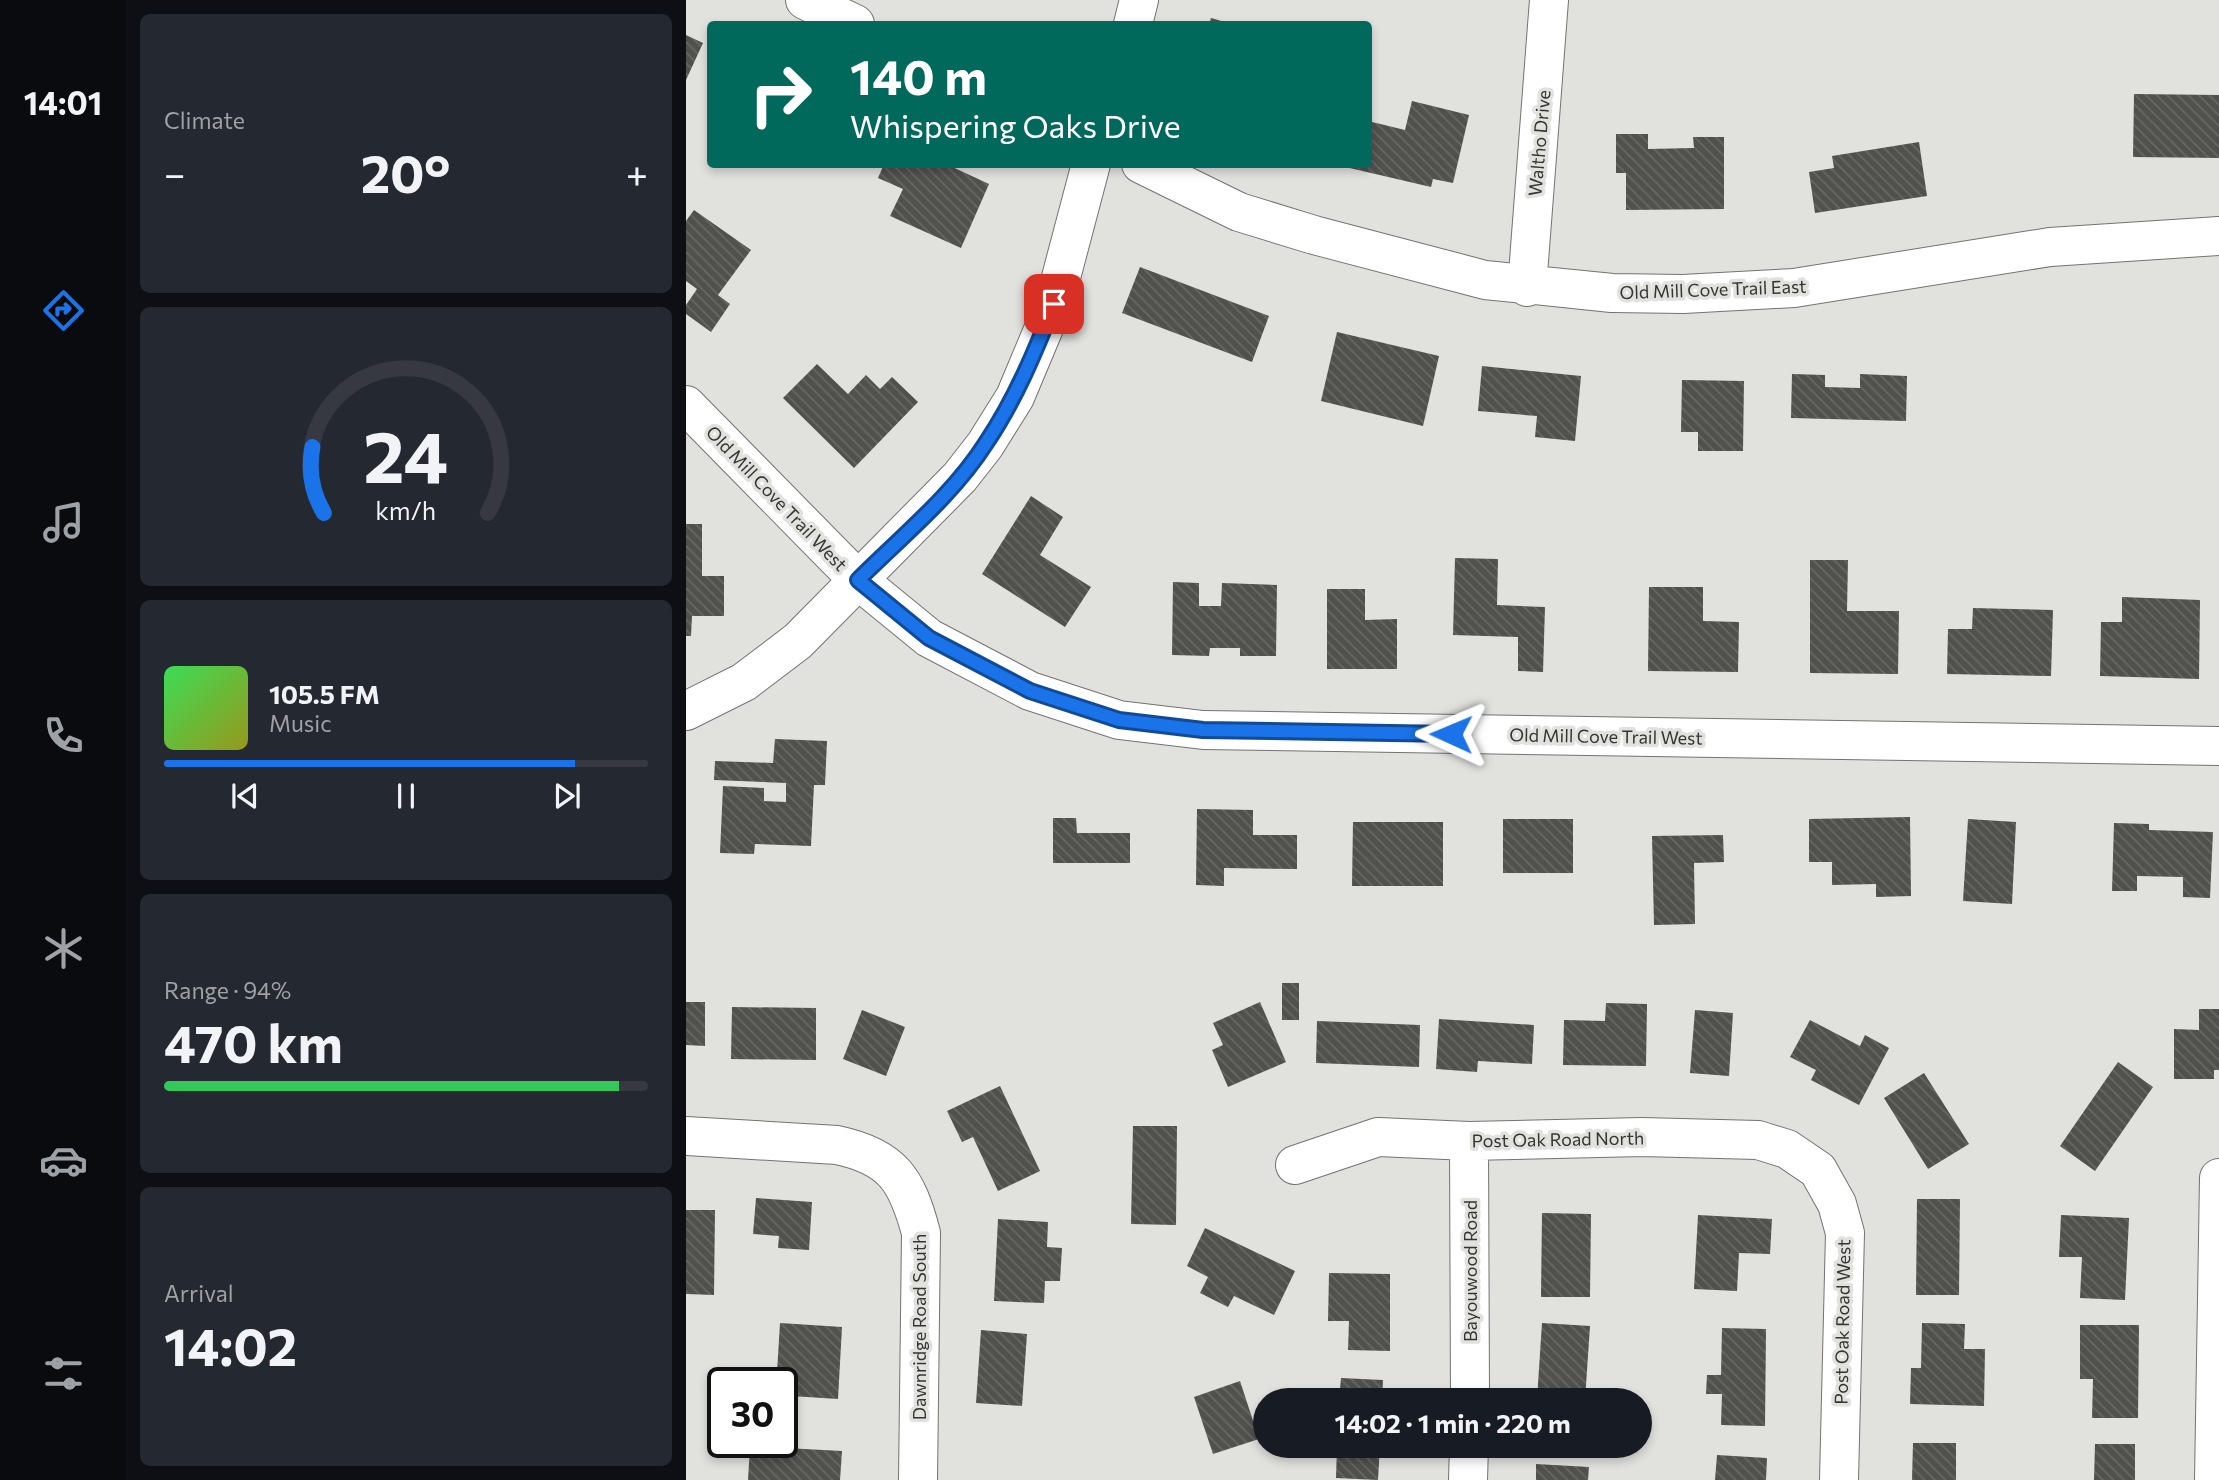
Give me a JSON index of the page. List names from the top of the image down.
{
  "streets": {
    "street": [
      "Waltho Drive",
      "Old Mill Cove Trail East",
      "Old Mill Cove Trail West",
      "Post Oak Road North",
      "Bayouwood Road",
      "Post Oak Road West",
      "Dawnridge Road South"
    ]
  },
  "crossings": [
    ["Waltho Drive", "Old Mill Cove Trail East"],
    ["Post Oak Road North", "Bayouwood Road"],
    ["Post Oak Road North", "Post Oak Road West"]
  ],
  "page": {
    "tabs": "14:01",
    "tile": [
      "Climate",
      ["Range · 94%", "470 km"],
      ["Arrival", "14:02"]
    ],
    "turn": ["140 m", "Whispering Oaks Drive"],
    "heat": ["−", "20°", "+"],
    "song": ["105.5 FM", "Music"],
    "limit": "30",
    "trip": "14:02 · 1 min · 220 m",
    "gauge": ["24", "km/h"]
  }
}
